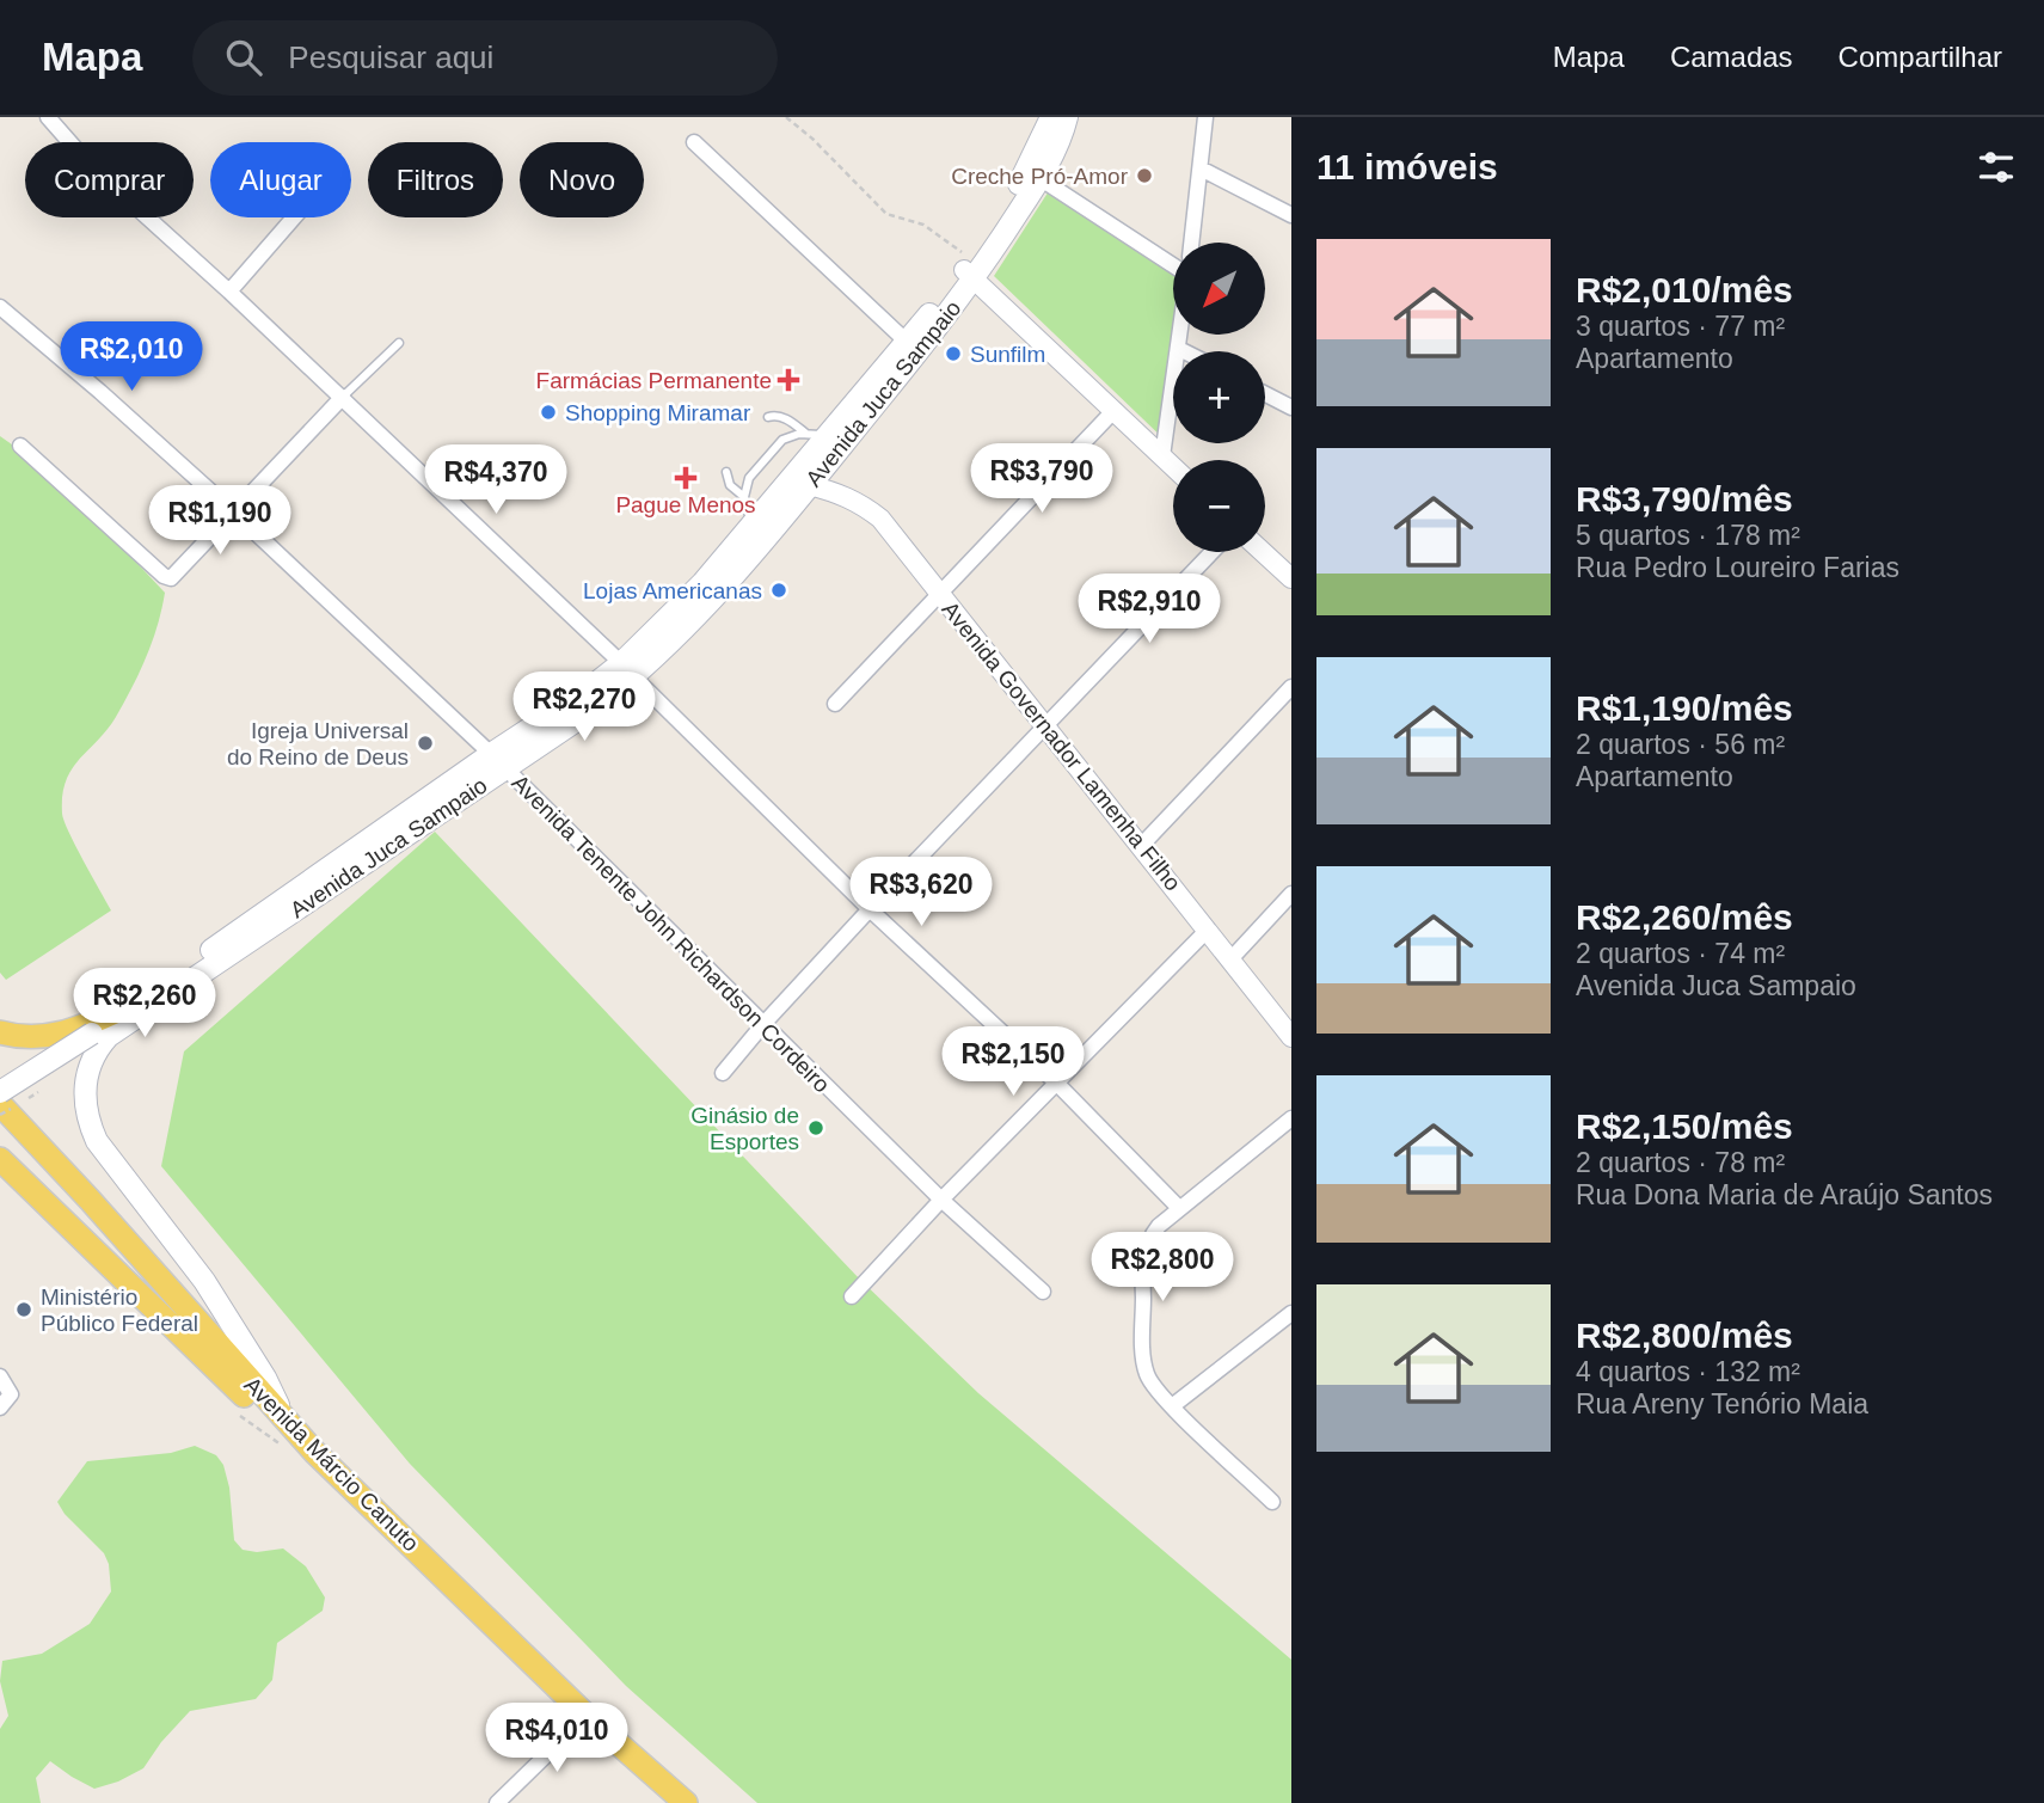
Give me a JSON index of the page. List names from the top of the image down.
{
  "streets": {
    "main road": ["Avenida Juca Sampaio", "Avenida Márcio Canuto"],
    "street": ["Avenida Governador Lamenha Filho", "Avenida Tenente John Richardson Cordeiro"]
  },
  "crossings": [
    ["Avenida Juca Sampaio", "Avenida Governador Lamenha Filho"],
    ["Avenida Juca Sampaio", "Avenida Tenente John Richardson Cordeiro"],
    ["Avenida Juca Sampaio", "Avenida Márcio Canuto"]
  ],
  "places": {
    "other": [
      "Creche Pró-Amor",
      "Sunfilm",
      "Shopping Miramar",
      "Lojas Americanas",
      "Igreja Universal do Reino de Deus",
      "Ginásio de Esportes",
      "Ministério Público Federal"
    ],
    "health": ["Farmácias Permanente", "Pague Menos"]
  },
  "north": "bottom left",
  "page": {
    "header": "Mapa",
    "search": "Pesquisar aqui",
    "nav": ["Mapa", "Camadas", "Compartilhar"],
    "heading": "11 imóveis",
    "chip": [
      "Comprar",
      "Alugar",
      "Filtros",
      "Novo"
    ],
    "list": [
      {
        "name": "R$2,010/mês",
        "note": "3 quartos · 77 m² · Apartamento"
      },
      {
        "name": "R$3,790/mês",
        "note": "5 quartos · 178 m² · Rua Pedro Loureiro Farias"
      },
      {
        "name": "R$1,190/mês",
        "note": "2 quartos · 56 m² · Apartamento"
      },
      {
        "name": "R$2,260/mês",
        "note": "2 quartos · 74 m² · Avenida Juca Sampaio"
      },
      {
        "name": "R$2,150/mês",
        "note": "2 quartos · 78 m² · Rua Dona Maria de Araújo Santos"
      },
      {
        "name": "R$2,800/mês",
        "note": "4 quartos · 132 m² · Rua Areny Tenório Maia"
      }
    ],
    "map_buttons": ["+", "−"],
    "price": [
      "R$2,010",
      "R$3,790",
      "R$4,370",
      "R$1,190",
      "R$2,910",
      "R$2,270",
      "R$3,620",
      "R$2,260",
      "R$2,150",
      "R$2,800",
      "R$4,010"
    ]
  }
}
